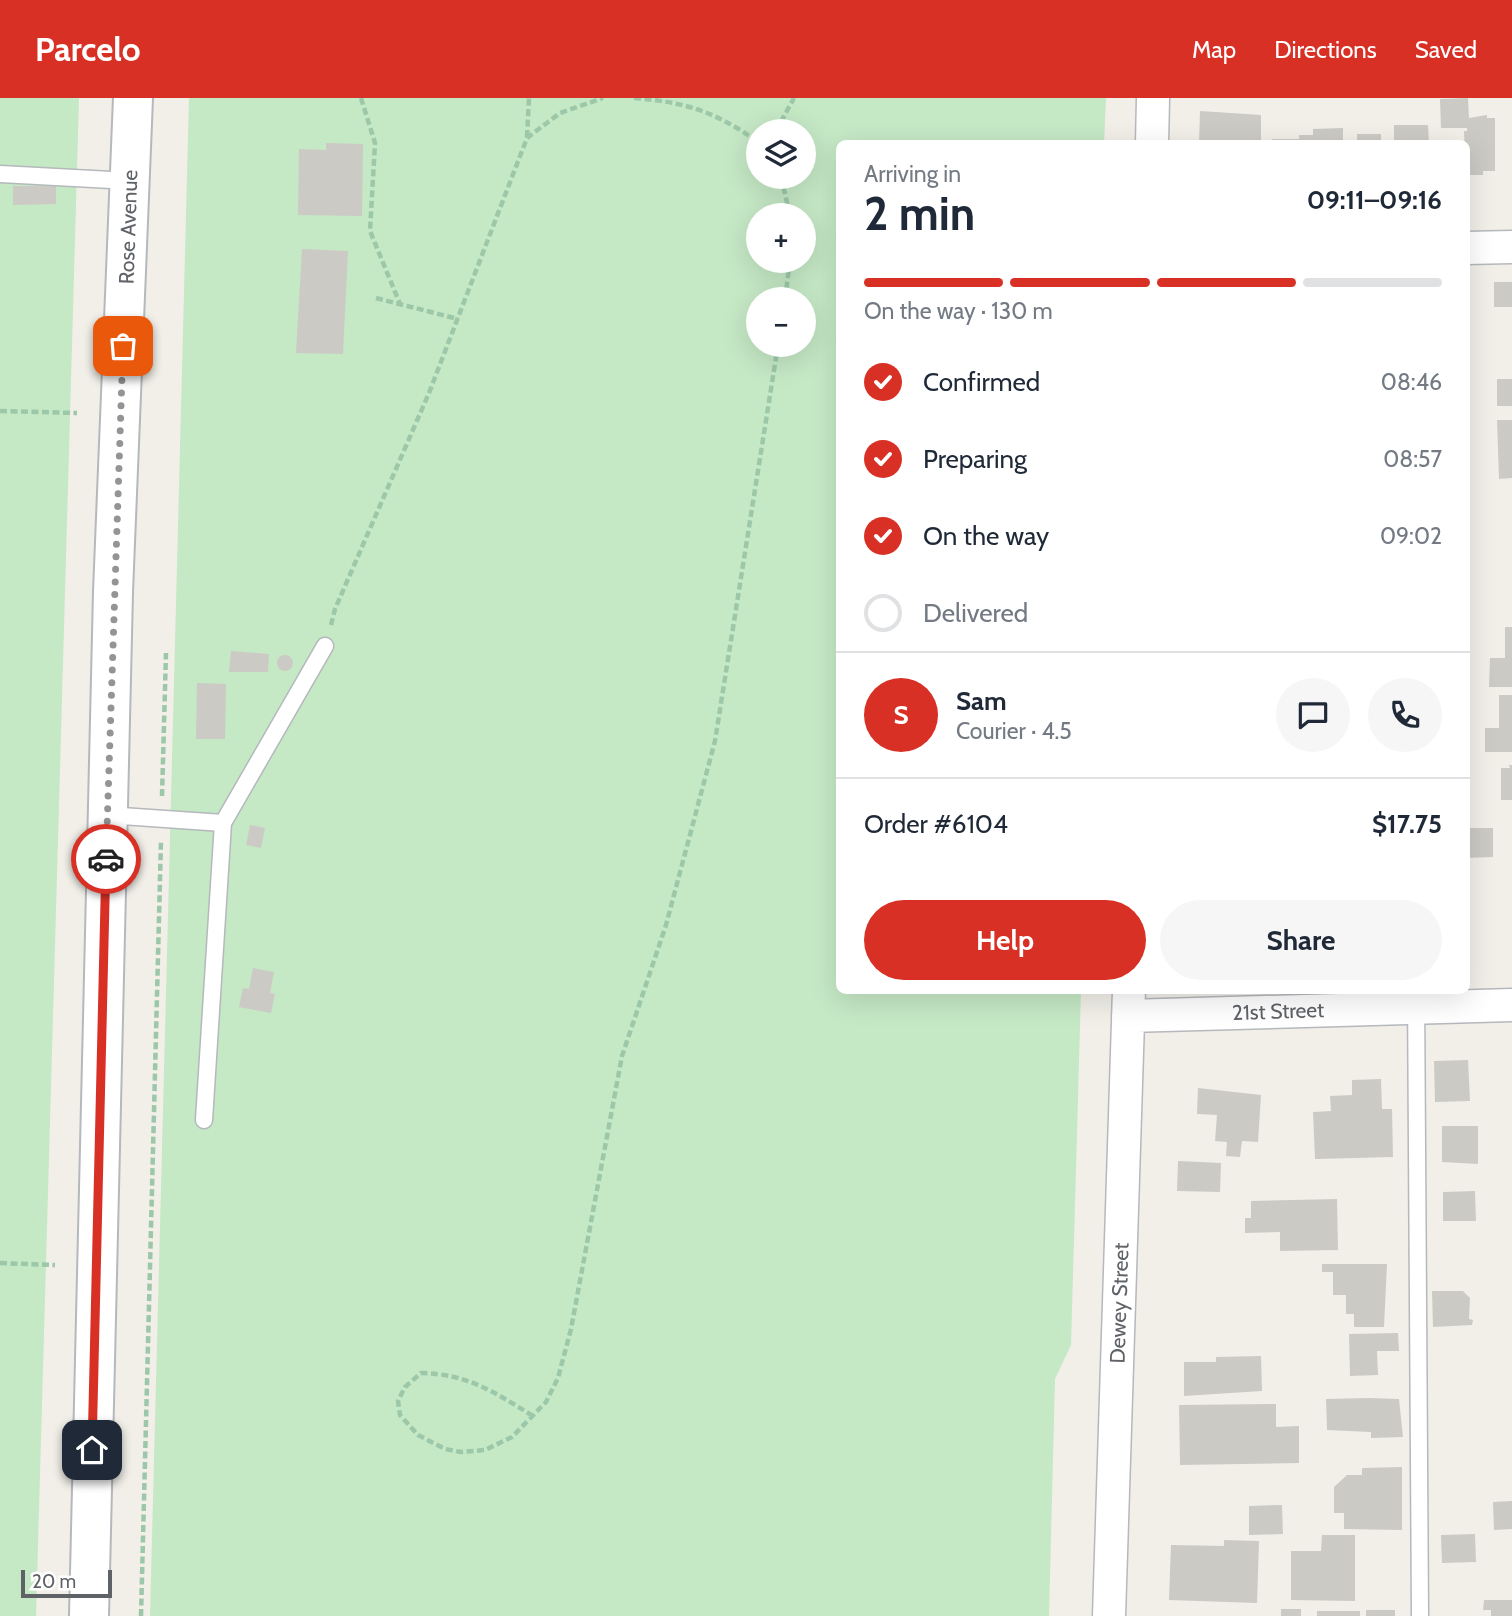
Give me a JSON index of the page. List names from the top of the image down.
{
  "streets": {
    "street": ["Rose Avenue", "21st Street", "Dewey Street"]
  },
  "crossings": [
    ["21st Street", "Dewey Street"]
  ],
  "scale_bar": "20 m",
  "page": {
    "header": "Parcelo",
    "nav": ["Map", "Directions", "Saved"],
    "map_buttons": ["+", "−"],
    "heading": ["2 min", "Arriving in", "09:11–09:16"],
    "panel": [
      "Sam",
      "Courier · 4.5",
      "Order #6104",
      "$17.75"
    ],
    "bar": "On the way · 130 m",
    "list": [
      ["Confirmed", "08:46"],
      ["Preparing", "08:57"],
      ["On the way", "09:02"],
      "Delivered"
    ],
    "round": "S",
    "buttons": ["Help", "Share"],
    "scale": "20 m"
  }
}
